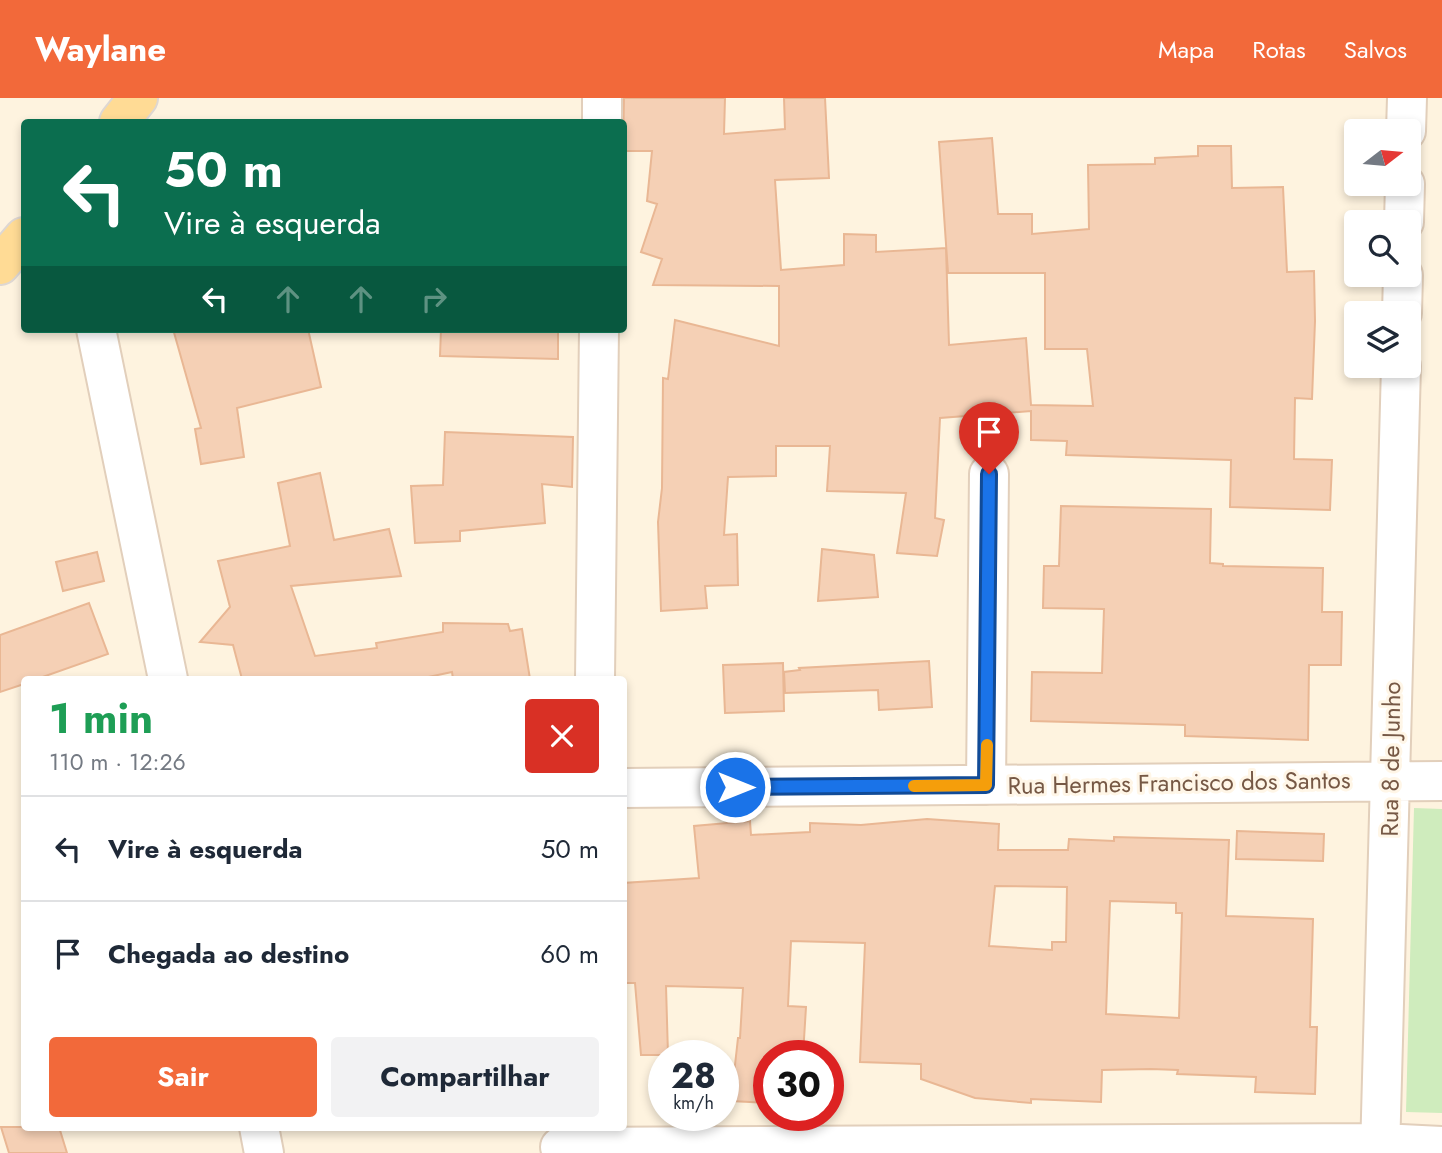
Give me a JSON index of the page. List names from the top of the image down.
{
  "streets": {
    "street": ["Rua 8 de Junho", "Rua Hermes Francisco dos Santos"]
  },
  "crossings": [
    ["Rua 8 de Junho", "Rua Hermes Francisco dos Santos"]
  ],
  "north": "right",
  "page": {
    "header": "Waylane",
    "nav": ["Mapa", "Rotas", "Salvos"],
    "turn": ["50 m", "Vire à esquerda"],
    "heading": ["1 min", "110 m · 12:26"],
    "list": [
      {
        "name": "Vire à esquerda",
        "value": "50 m"
      },
      {
        "name": "Chegada ao destino",
        "value": "60 m"
      }
    ],
    "buttons": ["Sair", "Compartilhar"],
    "speed": "28 km/h",
    "limit": "30"
  }
}
